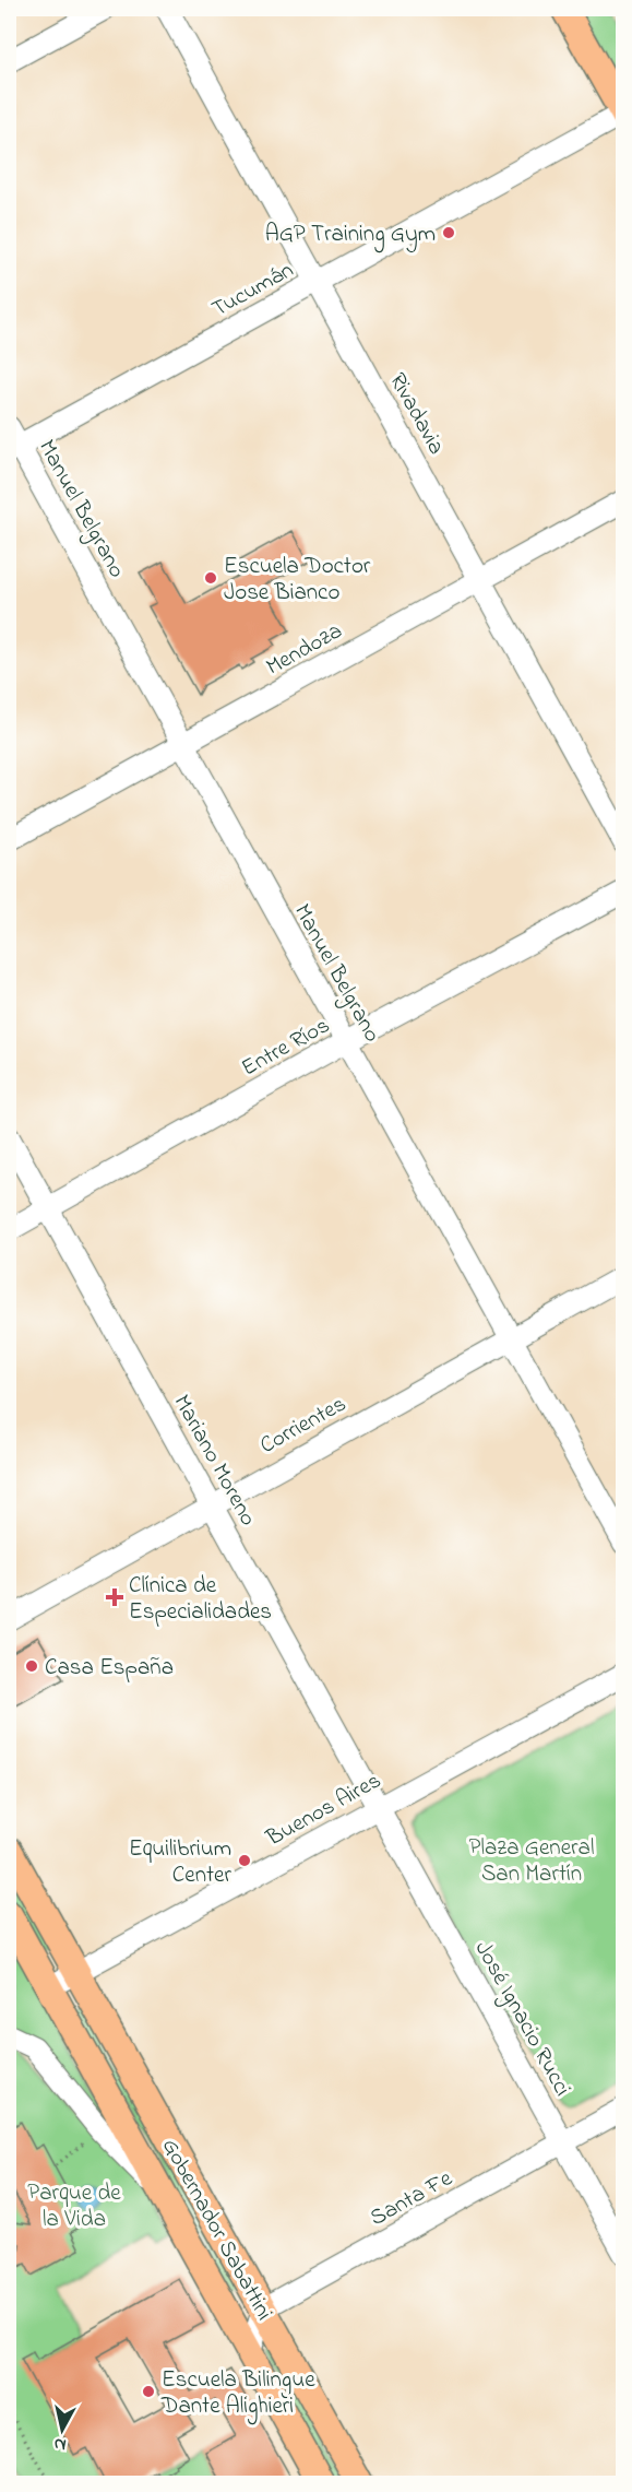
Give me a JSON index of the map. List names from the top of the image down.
{
  "streets": {
    "main road": ["Gobernador Sabattini"],
    "street": [
      "Tucumán",
      "Rivadavia",
      "Manuel Belgrano",
      "Mendoza",
      "Entre Ríos",
      "Corrientes",
      "Mariano Moreno",
      "Buenos Aires",
      "José Ignacio Rucci",
      "Santa Fe"
    ]
  },
  "crossings": [
    ["Tucumán", "Rivadavia"],
    ["Tucumán", "Manuel Belgrano"],
    ["Rivadavia", "Mendoza"],
    ["Manuel Belgrano", "Mendoza"],
    ["Manuel Belgrano", "Entre Ríos"],
    ["Manuel Belgrano", "Corrientes"],
    ["Entre Ríos", "Mariano Moreno"],
    ["Corrientes", "Mariano Moreno"],
    ["Mariano Moreno", "Buenos Aires"],
    ["Mariano Moreno", "José Ignacio Rucci"],
    ["Buenos Aires", "José Ignacio Rucci"],
    ["Buenos Aires", "Gobernador Sabattini"],
    ["José Ignacio Rucci", "Santa Fe"],
    ["Santa Fe", "Gobernador Sabattini"]
  ],
  "parks": ["Plaza General San Martín", "Parque de la Vida"],
  "places": {
    "other": [
      "AGP Training Gym",
      "Escuela Doctor Jose Bianco",
      "Casa España",
      "Equilibrium Center",
      "Escuela Bilingue Dante Alighieri"
    ],
    "health": ["Clínica de Especialidades"]
  },
  "north": "bottom"
}
